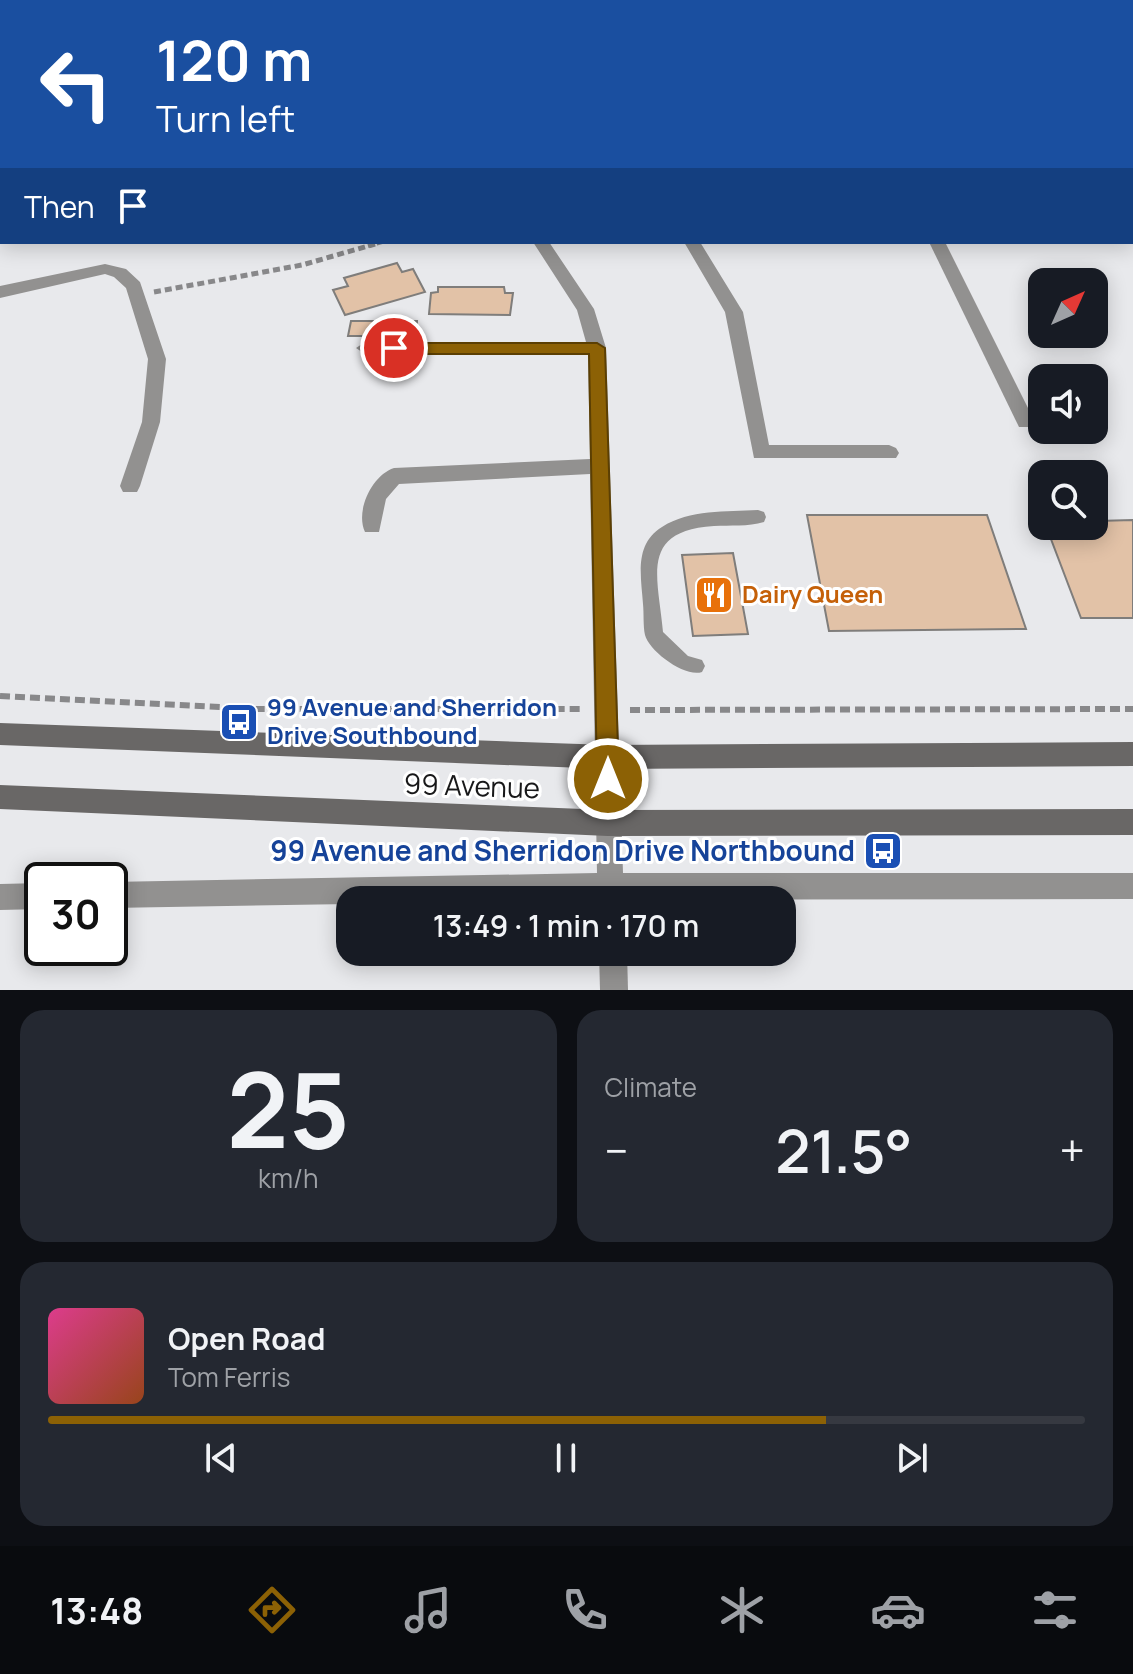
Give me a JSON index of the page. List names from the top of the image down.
{
  "streets": {
    "main road": ["99 Avenue"]
  },
  "places": {
    "restaurant": ["Dairy Queen"],
    "bus stop": ["99 Avenue and Sherridon Drive Southbound", "99 Avenue and Sherridon Drive Northbound"]
  },
  "north": "top right",
  "page": {
    "turn": ["120 m", "Turn left"],
    "then": "Then",
    "limit": "30",
    "trip": "13:49 · 1 min · 170 m",
    "tile": [
      ["25", "km/h"],
      "Climate"
    ],
    "heat": ["−", "21.5°", "+"],
    "song": ["Open Road", "Tom Ferris"],
    "tabs": "13:48"
  }
}
